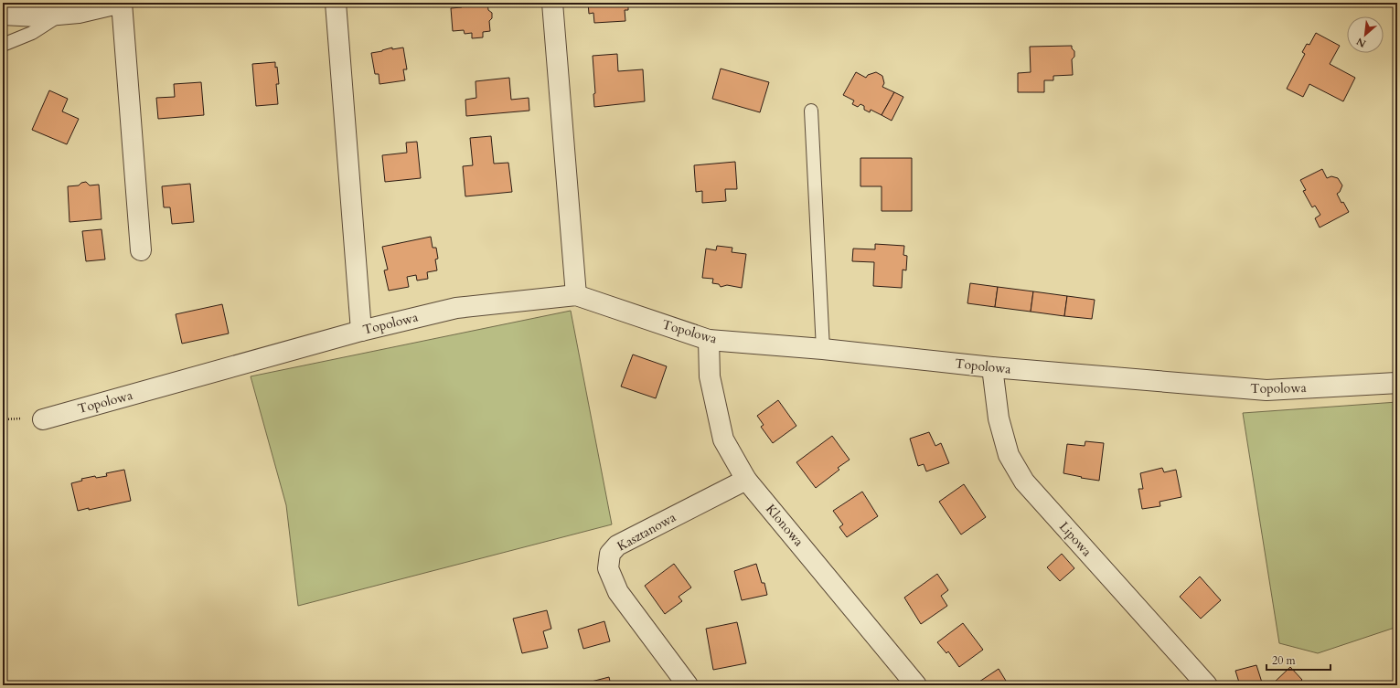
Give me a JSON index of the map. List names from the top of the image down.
{
  "streets": {
    "street": [
      "Topolowa",
      "Klonowa",
      "Kasztanowa",
      "Lipowa"
    ]
  },
  "crossings": [
    ["Topolowa", "Klonowa"],
    ["Topolowa", "Lipowa"],
    ["Klonowa", "Kasztanowa"]
  ],
  "scale_bar": "20 m",
  "north": "bottom left"
}
